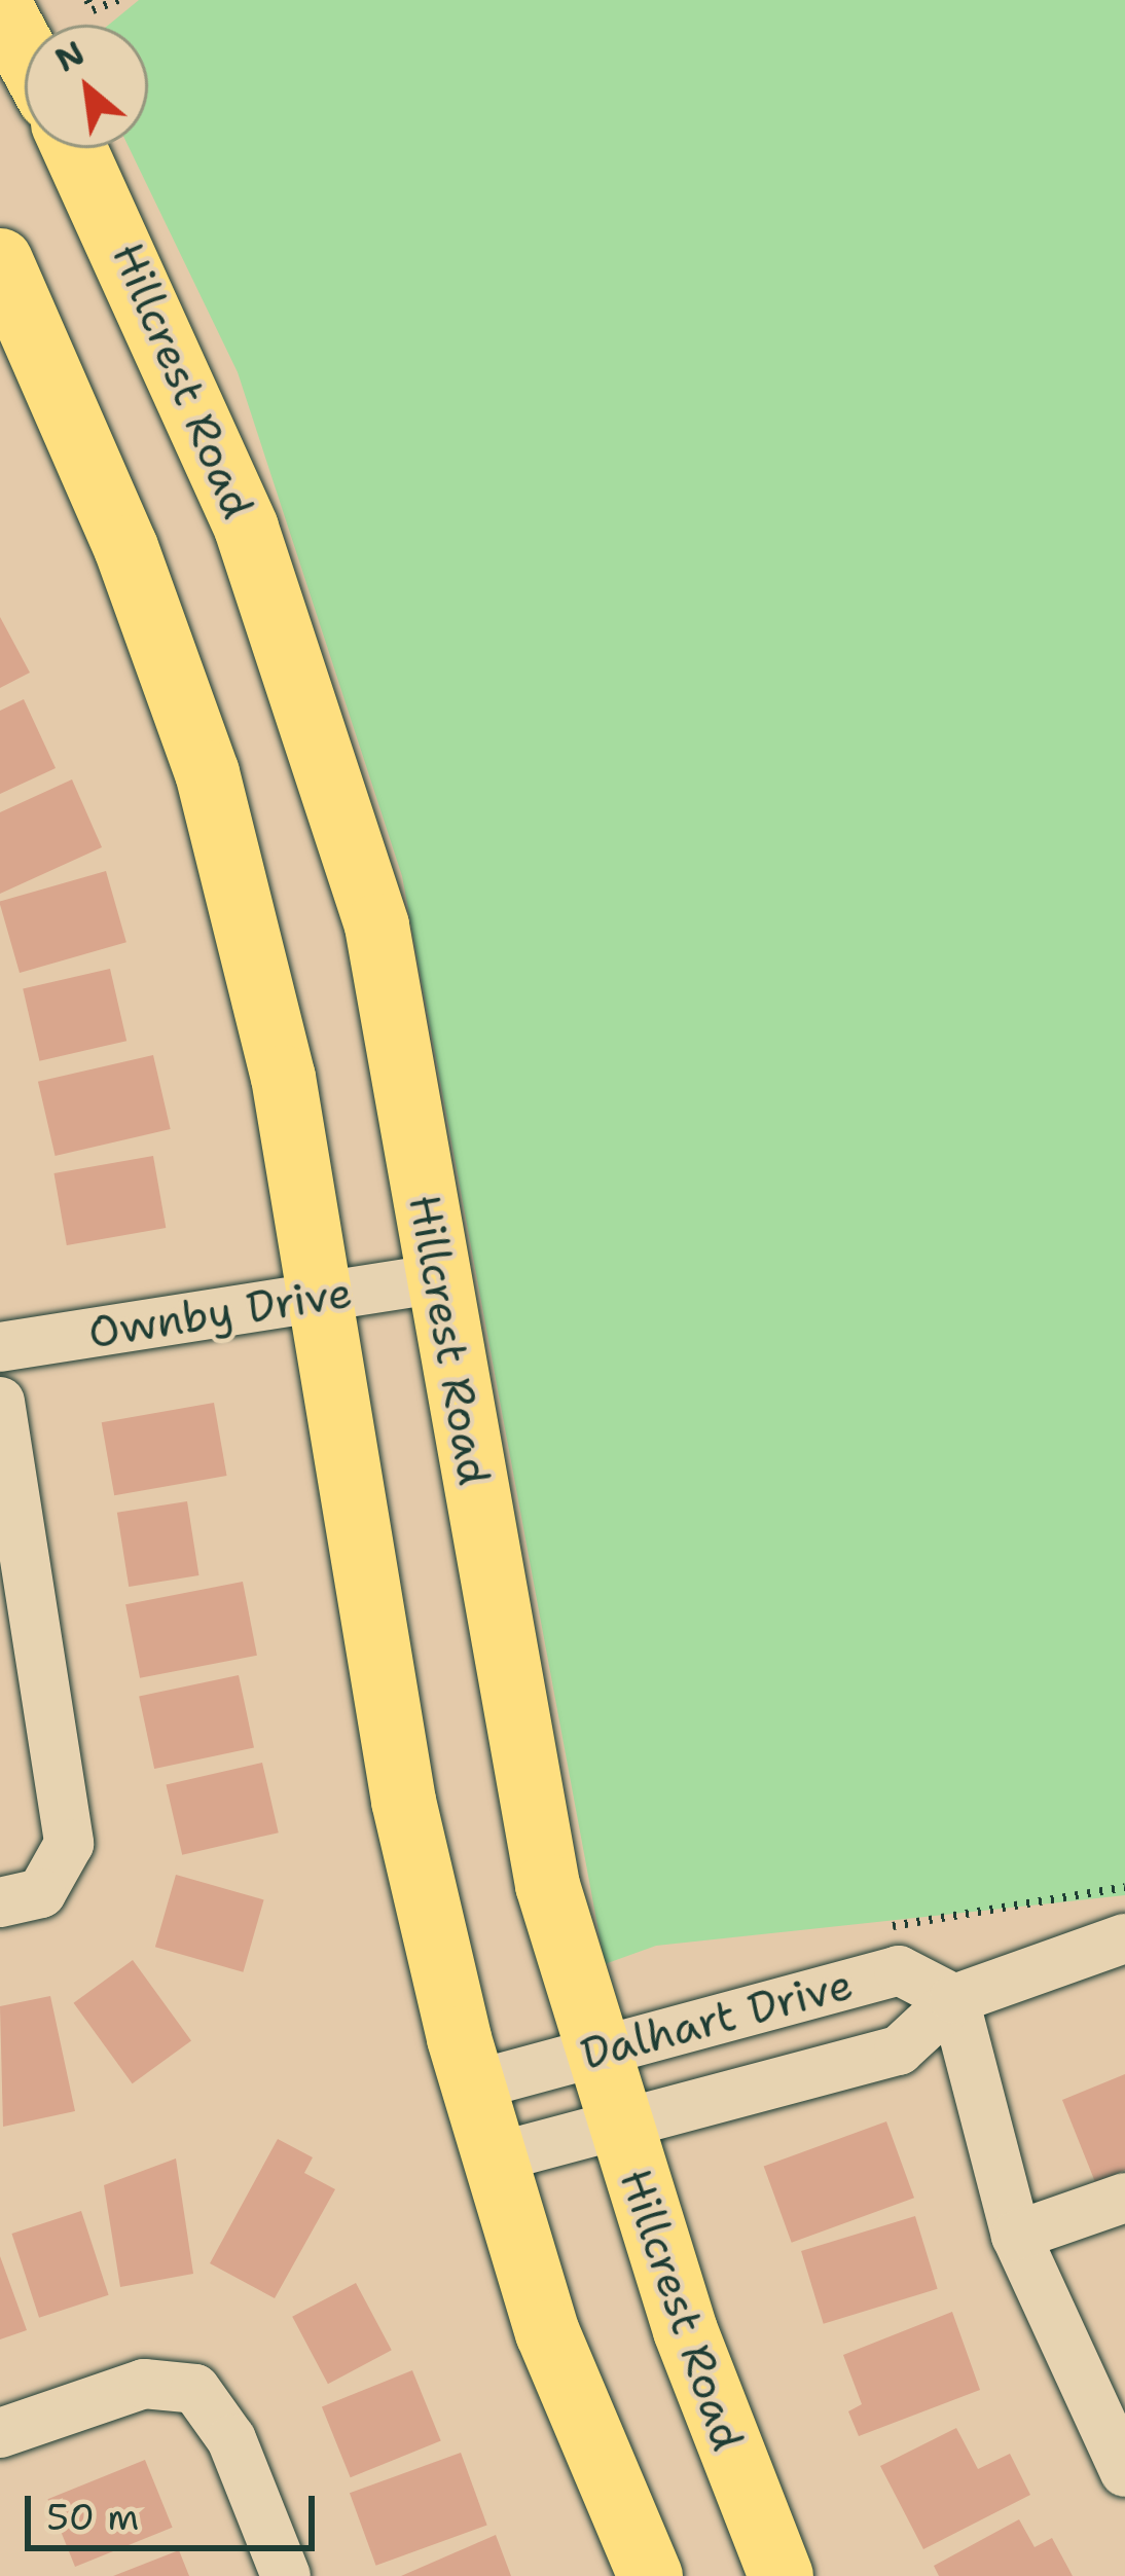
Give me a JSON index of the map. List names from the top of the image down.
{
  "streets": {
    "main road": ["Hillcrest Road"],
    "street": ["Ownby Drive", "Dalhart Drive"]
  },
  "crossings": [
    ["Hillcrest Road", "Ownby Drive"],
    ["Hillcrest Road", "Dalhart Drive"]
  ],
  "scale_bar": "50 m",
  "north": "top left"
}
